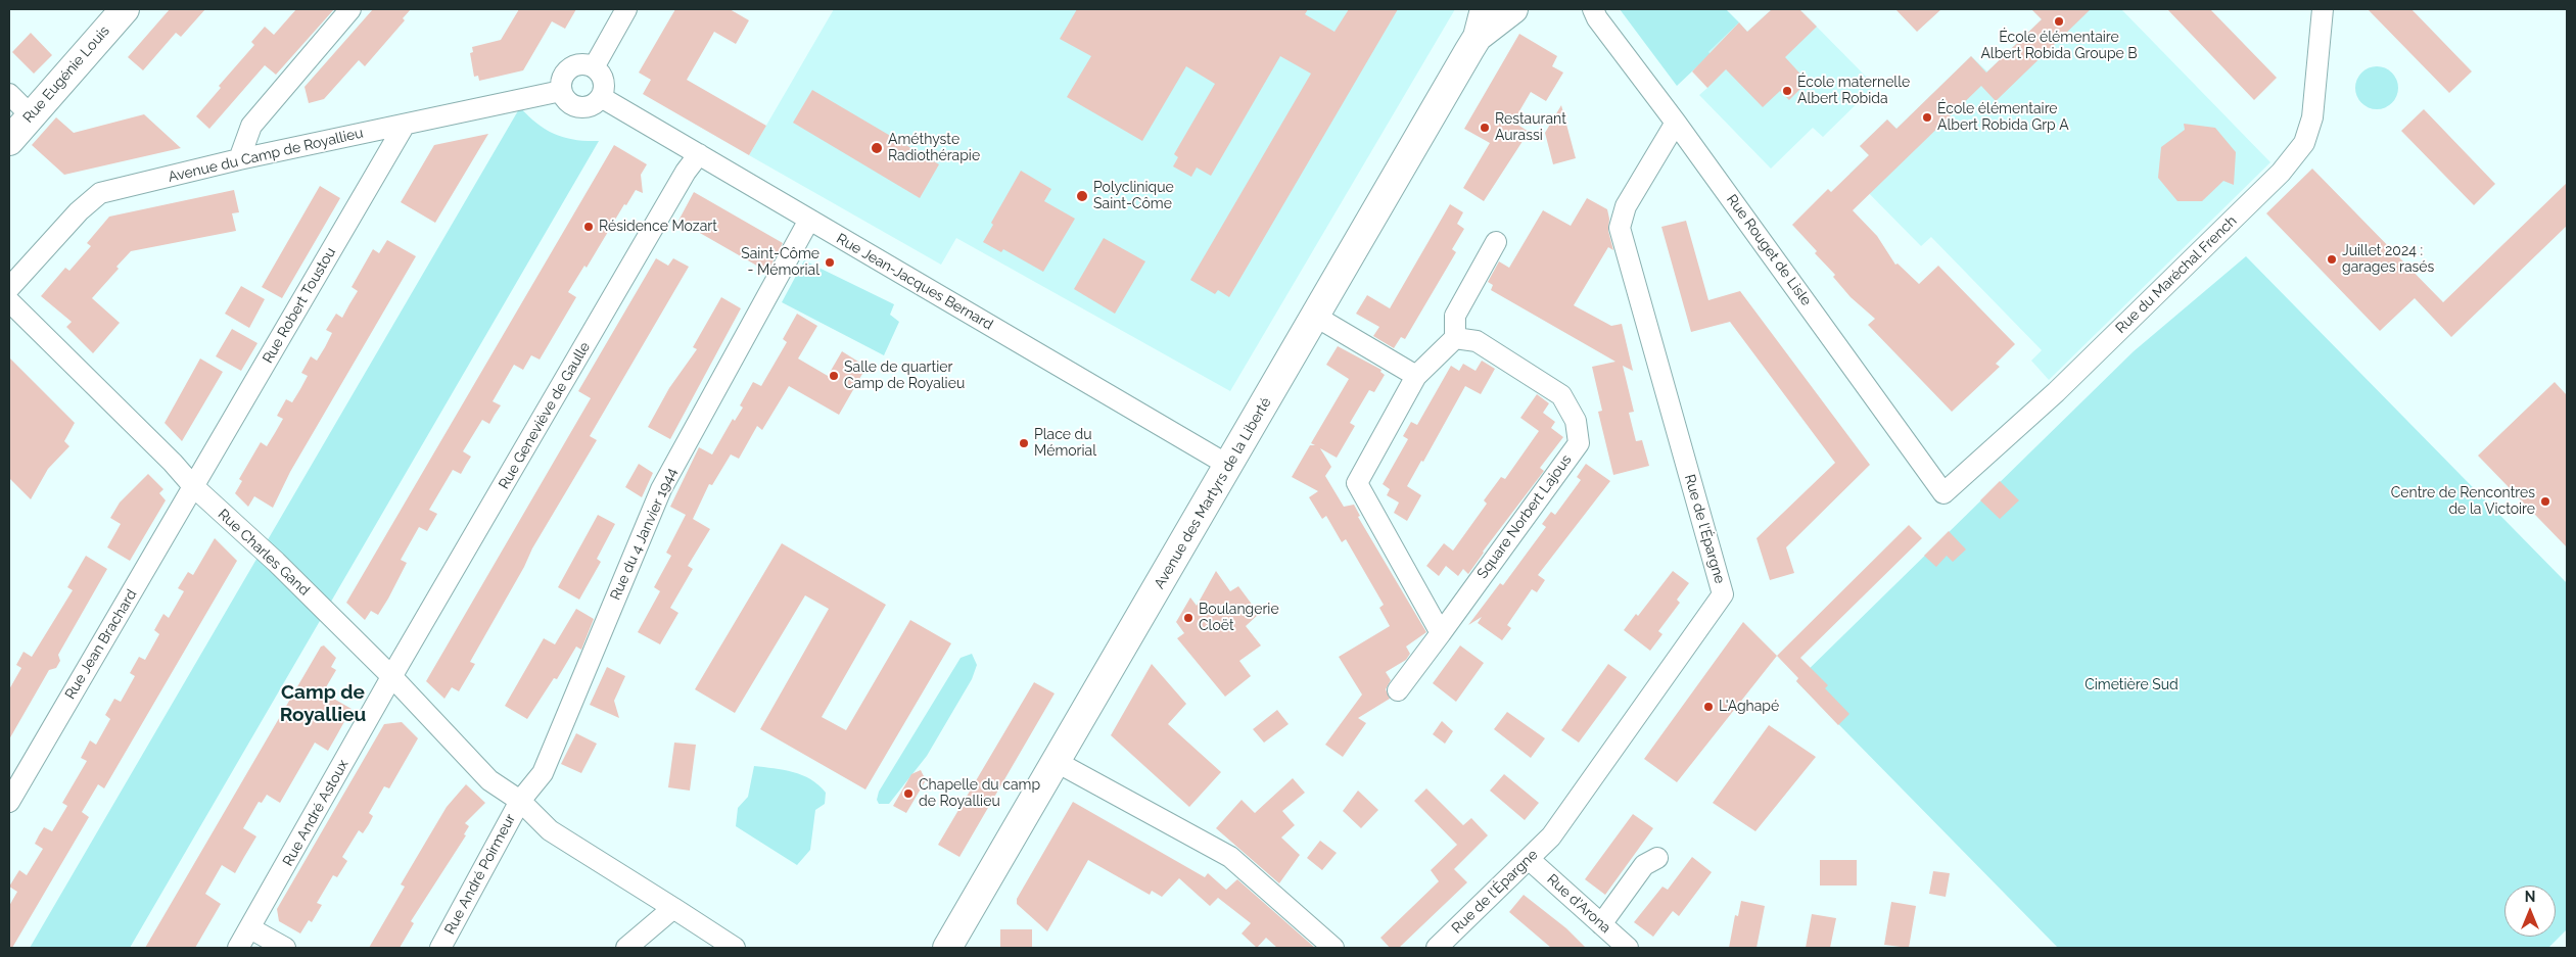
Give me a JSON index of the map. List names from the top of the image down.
{
  "streets": {
    "street": [
      "Rue Eugénie Louis",
      "Avenue du Camp de Royallieu",
      "Rue Rouget de Lisle",
      "Rue du Maréchal French",
      "Rue Jean-Jacques Bernard",
      "Rue Robert Toustou",
      "Rue Geneviève de Gaulle",
      "Avenue des Martyrs de la Liberté",
      "Square Norbert Lajous",
      "Rue de l'Épargne",
      "Rue du 4 Janvier 1944",
      "Rue Charles Gand",
      "Rue Jean Brachard",
      "Rue André Astoux",
      "Rue André Poirmeur",
      "Rue d'Arona"
    ]
  },
  "crossings": [
    ["Avenue du Camp de Royallieu", "Rue Jean-Jacques Bernard"],
    ["Avenue du Camp de Royallieu", "Rue Robert Toustou"],
    ["Rue Rouget de Lisle", "Rue du Maréchal French"],
    ["Rue Rouget de Lisle", "Rue de l'Épargne"],
    ["Rue Jean-Jacques Bernard", "Rue Geneviève de Gaulle"],
    ["Rue Jean-Jacques Bernard", "Avenue des Martyrs de la Liberté"],
    ["Rue Jean-Jacques Bernard", "Rue du 4 Janvier 1944"],
    ["Rue Robert Toustou", "Rue Charles Gand"],
    ["Rue Robert Toustou", "Rue Jean Brachard"],
    ["Rue Geneviève de Gaulle", "Rue Charles Gand"],
    ["Rue Geneviève de Gaulle", "Rue André Astoux"],
    ["Rue de l'Épargne", "Rue d'Arona"],
    ["Rue du 4 Janvier 1944", "Rue Charles Gand"],
    ["Rue du 4 Janvier 1944", "Rue André Poirmeur"],
    ["Rue Charles Gand", "Rue Jean Brachard"],
    ["Rue Charles Gand", "Rue André Astoux"],
    ["Rue Charles Gand", "Rue André Poirmeur"]
  ],
  "districts": ["Camp de Royallieu"],
  "parks": ["Cimetière Sud"],
  "places": [
    "École élémentaire Albert Robida Groupe B",
    "École maternelle Albert Robida",
    "École élémentaire Albert Robida Grp A",
    "Restaurant Aurassi",
    "Améthyste Radiothérapie",
    "Polyclinique Saint-Côme",
    "Résidence Mozart",
    "Juillet 2024 : garages rasés",
    "Saint-Côme - Mémorial",
    "Salle de quartier Camp de Royalieu",
    "Place du Mémorial",
    "Centre de Rencontres de la Victoire",
    "Boulangerie Cloët",
    "L'Aghapé",
    "Chapelle du camp de Royallieu"
  ],
  "north": "top"
}
